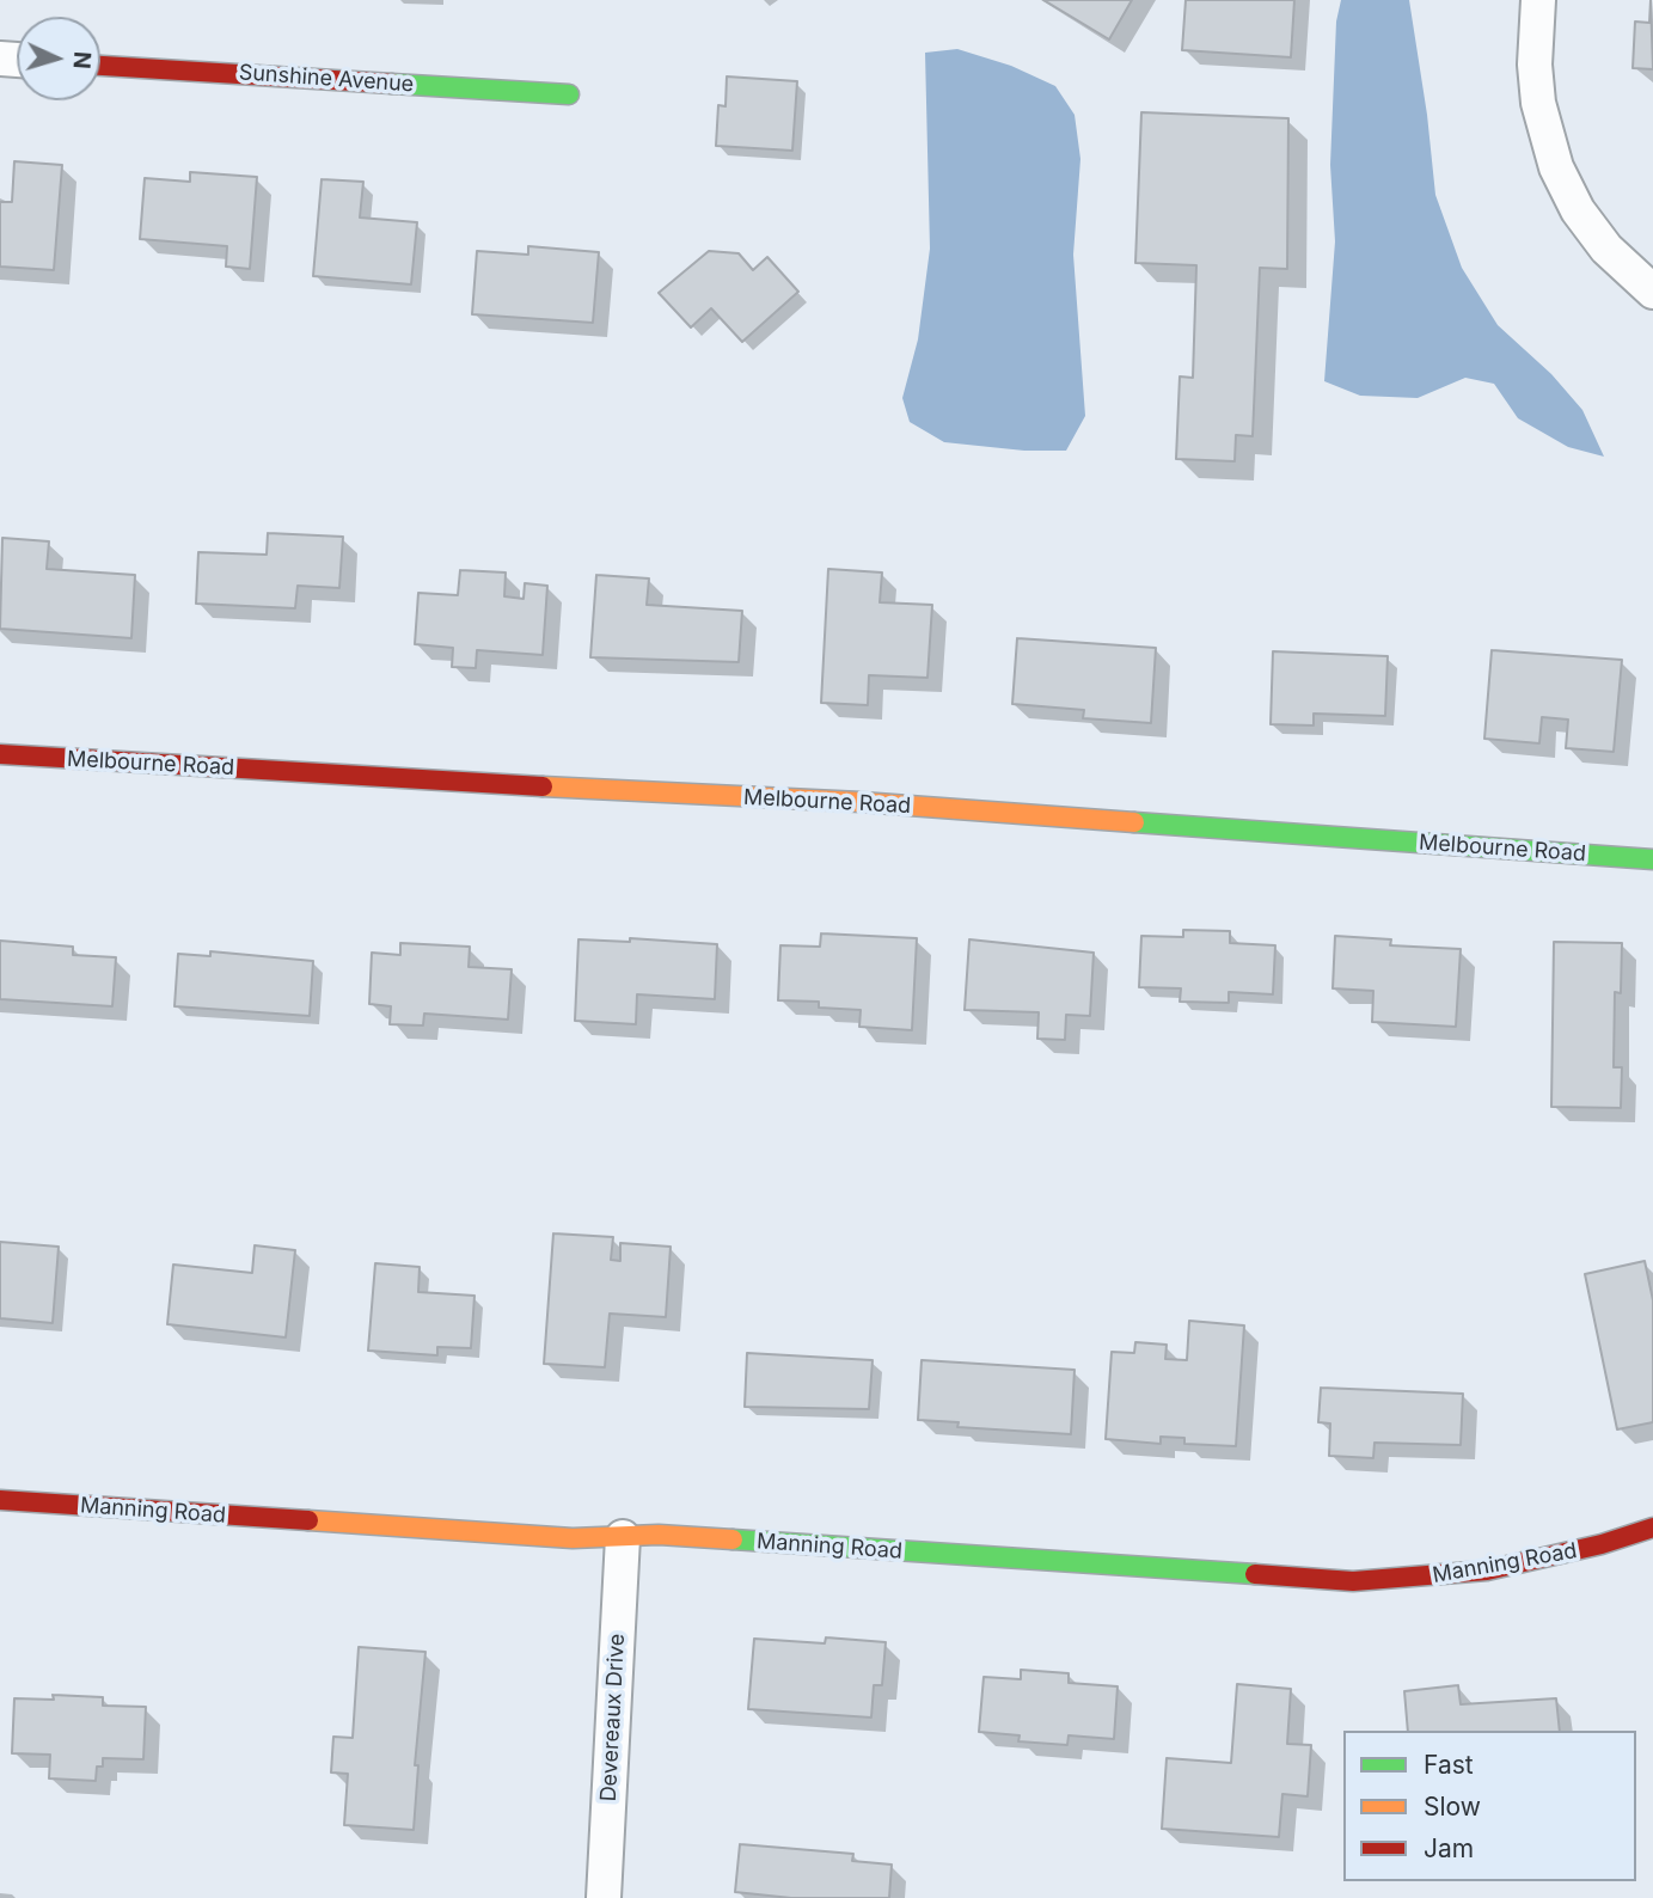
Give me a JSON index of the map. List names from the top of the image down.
{
  "streets": {
    "street": [
      "Sunshine Avenue",
      "Melbourne Road",
      "Manning Road",
      "Devereaux Drive"
    ]
  },
  "crossings": [
    ["Manning Road", "Devereaux Drive"]
  ],
  "legend": ["Fast", "Slow", "Jam"],
  "north": "right"
}
